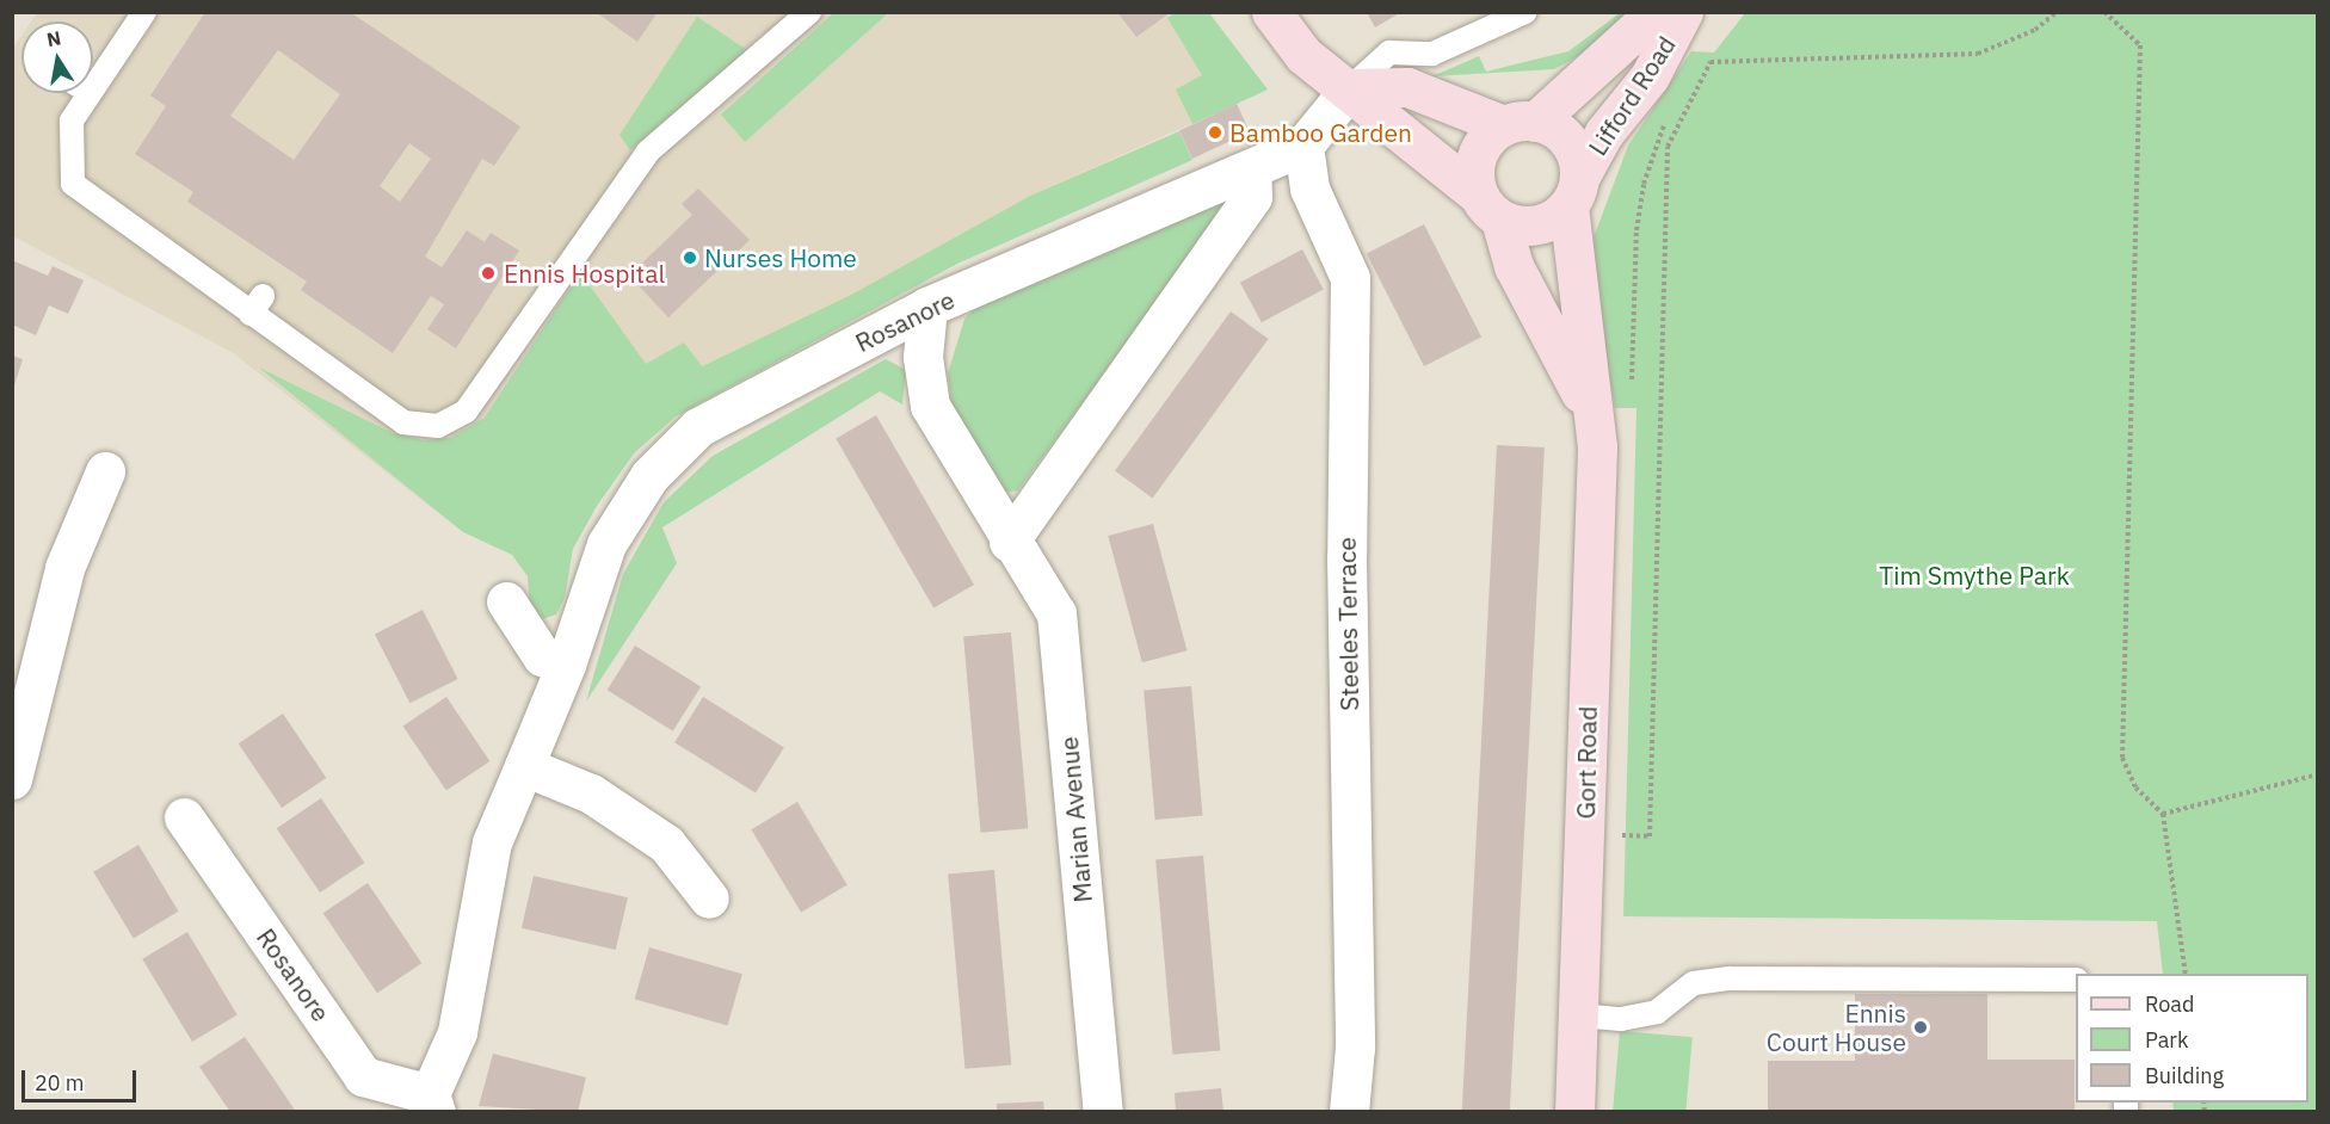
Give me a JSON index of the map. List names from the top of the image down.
{
  "streets": {
    "main road": ["Lifford Road", "Gort Road"],
    "street": ["Rosanore", "Steeles Terrace", "Marian Avenue"]
  },
  "crossings": [
    ["Lifford Road", "Gort Road"],
    ["Rosanore", "Steeles Terrace"],
    ["Rosanore", "Marian Avenue"]
  ],
  "parks": ["Tim Smythe Park"],
  "places": [
    "Bamboo Garden",
    "Nurses Home",
    "Ennis Hospital",
    "Ennis Court House"
  ],
  "legend": ["Road", "Park", "Building"],
  "scale_bar": "20 m",
  "north": "top"
}
